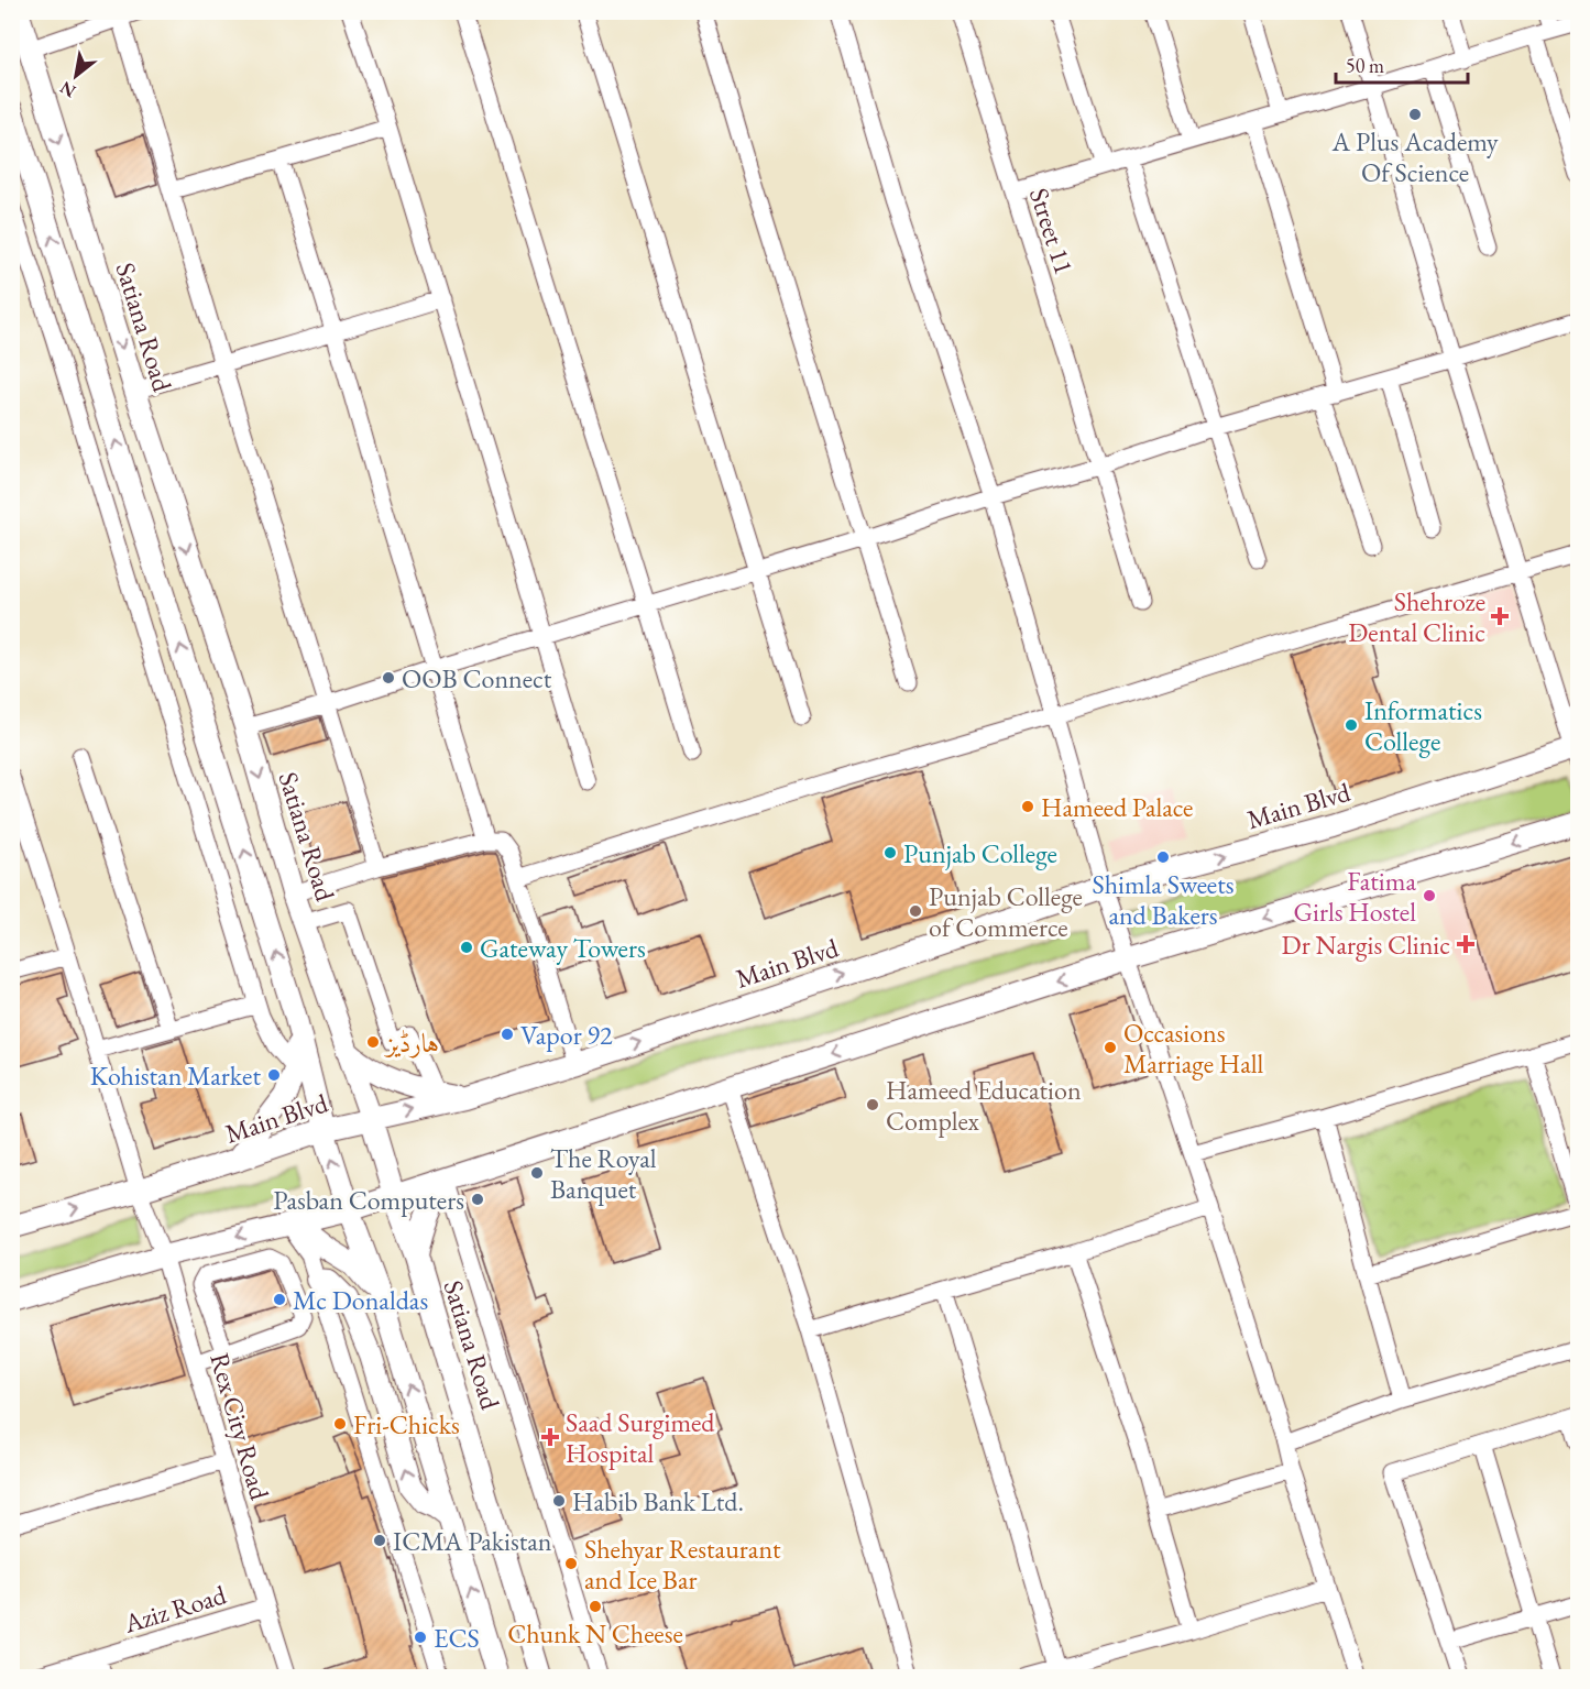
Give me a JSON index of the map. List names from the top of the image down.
{
  "streets": {
    "main road": ["Satiana Road", "Main Blvd"],
    "street": ["Street 11", "Rex City Road", "Aziz Road"]
  },
  "crossings": [
    ["Satiana Road", "Main Blvd"],
    ["Main Blvd", "Rex City Road"],
    ["Rex City Road", "Aziz Road"]
  ],
  "places": {
    "other": [
      "A Plus Academy Of Science",
      "OOB Connect",
      "Informatics College",
      "Hameed Palace",
      "Punjab College",
      "Shimla Sweets and Bakers",
      "Fatima Girls Hostel",
      "Punjab College of Commerce",
      "Gateway Towers",
      "Vapor 92",
      "ہارڈیز",
      "Occasions Marriage Hall",
      "Kohistan Market",
      "Hameed Education Complex",
      "The Royal Banquet",
      "Pasban Computers",
      "Mc Donaldas",
      "Fri-Chicks",
      "Habib Bank Ltd.",
      "ICMA Pakistan",
      "Shehyar Restaurant and Ice Bar",
      "Chunk N Cheese",
      "ECS"
    ],
    "health": ["Shehroze Dental Clinic", "Dr Nargis Clinic", "Saad Surgimed Hospital"]
  },
  "scale_bar": "50 m",
  "north": "bottom left"
}
